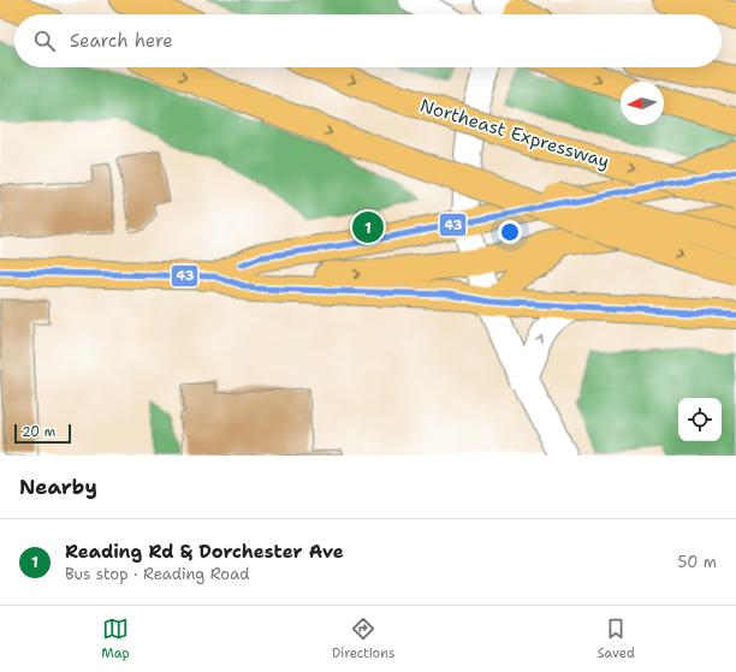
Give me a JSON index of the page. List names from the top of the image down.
{
  "streets": {
    "main road": ["Northeast Expressway"]
  },
  "lines": ["transit line 43"],
  "scale_bar": "20 m",
  "north": "left",
  "page": {
    "search": "Search here",
    "pins": "1",
    "scale": "20 m",
    "heading": "Nearby",
    "list": [
      {
        "mark": "1",
        "name": "Reading Rd & Dorchester Ave",
        "note": "Bus stop · Reading Road",
        "value": "50 m"
      }
    ],
    "nav": ["Map", "Directions", "Saved"]
  }
}
